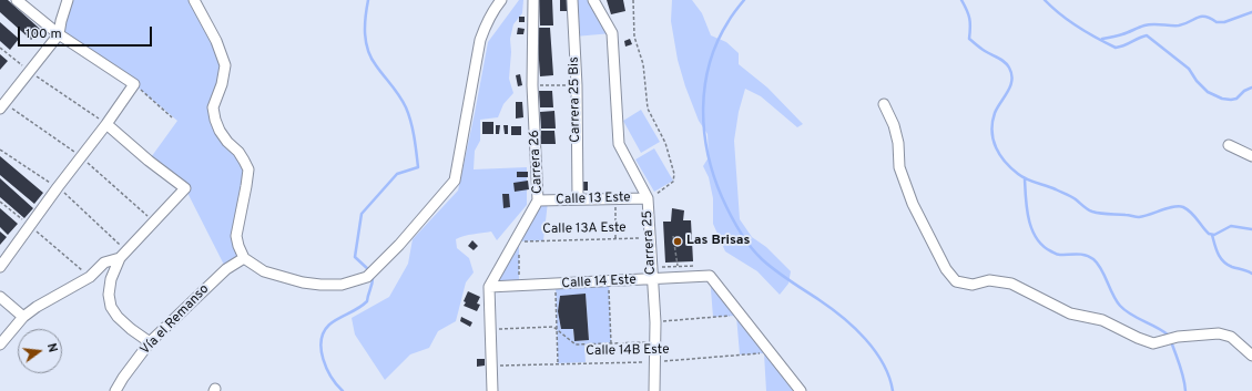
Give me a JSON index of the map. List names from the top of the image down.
{
  "streets": {
    "street": [
      "Carrera 25 Bis",
      "Carrera 26",
      "Calle 13 Este",
      "Carrera 25",
      "Calle 14 Este",
      "Vía el Remanso"
    ],
    "path": ["Calle 13A Este", "Calle 14B Este"]
  },
  "crossings": [
    ["Carrera 25 Bis", "Calle 13 Este"],
    ["Carrera 26", "Calle 13 Este"],
    ["Carrera 26", "Calle 14 Este"],
    ["Calle 13 Este", "Carrera 25"],
    ["Calle 13A Este", "Carrera 25"],
    ["Carrera 25", "Calle 14 Este"],
    ["Carrera 25", "Calle 14B Este"]
  ],
  "places": ["Las Brisas"],
  "scale_bar": "100 m",
  "north": "right"
}
